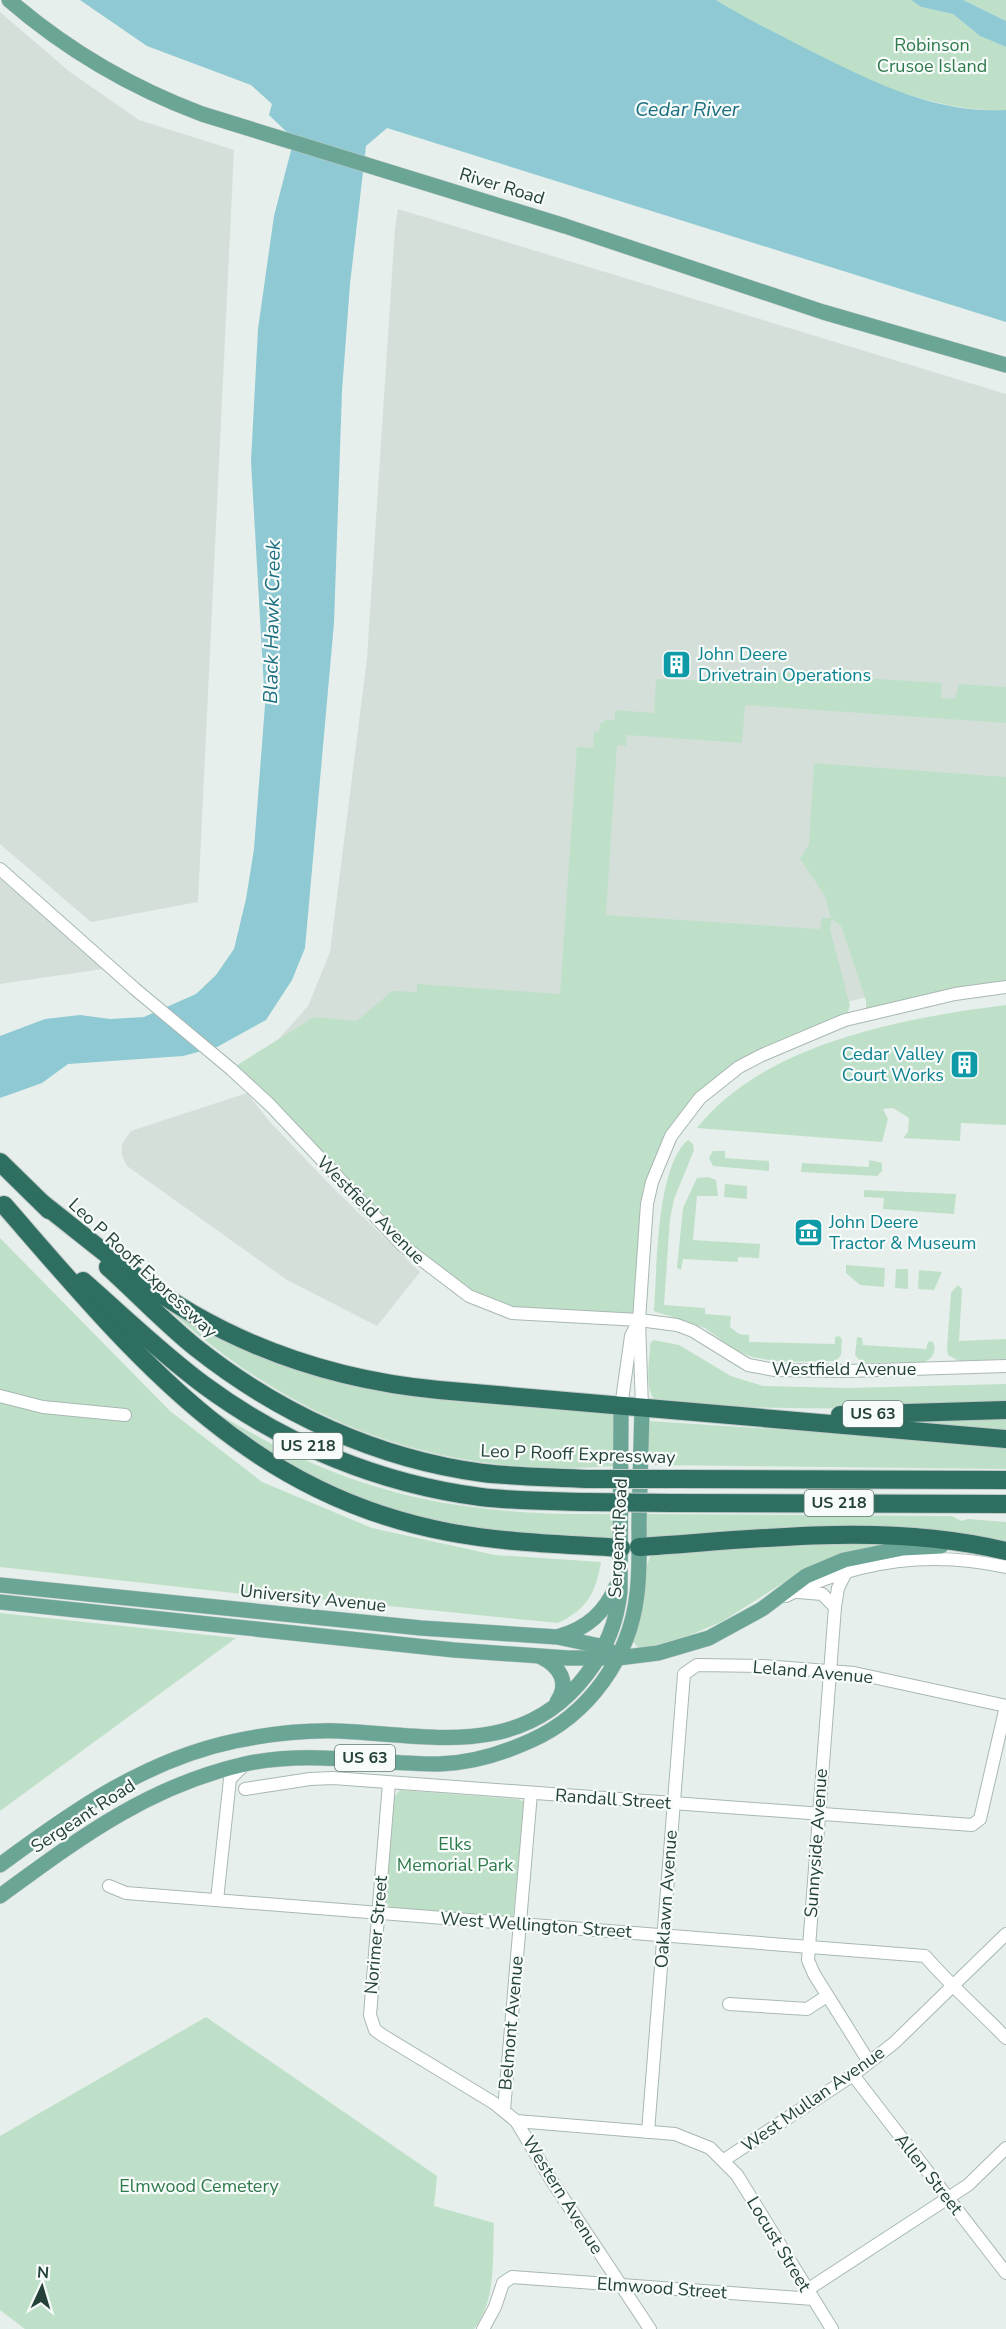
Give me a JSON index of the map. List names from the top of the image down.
{
  "streets": {
    "highway": ["Leo P Rooff Expressway", "US 63", "US 218"],
    "main road": ["River Road", "Sergeant Road", "University Avenue"],
    "street": [
      "Westfield Avenue",
      "Leland Avenue",
      "Randall Street",
      "Sunnyside Avenue",
      "Oaklawn Avenue",
      "West Wellington Street",
      "Norimer Street",
      "Belmont Avenue",
      "West Mullan Avenue",
      "Allen Street",
      "Western Avenue",
      "Locust Street",
      "Elmwood Street"
    ]
  },
  "crossings": [
    ["US 63", "Sergeant Road"],
    ["Sergeant Road", "University Avenue"],
    ["University Avenue", "Sunnyside Avenue"],
    ["Leland Avenue", "Randall Street"],
    ["Leland Avenue", "Sunnyside Avenue"],
    ["Leland Avenue", "Oaklawn Avenue"],
    ["Randall Street", "Sunnyside Avenue"],
    ["Randall Street", "Oaklawn Avenue"],
    ["Randall Street", "Norimer Street"],
    ["Randall Street", "Belmont Avenue"],
    ["Sunnyside Avenue", "West Wellington Street"],
    ["Sunnyside Avenue", "West Mullan Avenue"],
    ["Oaklawn Avenue", "West Wellington Street"],
    ["Oaklawn Avenue", "West Mullan Avenue"],
    ["West Wellington Street", "Norimer Street"],
    ["West Wellington Street", "Belmont Avenue"],
    ["West Wellington Street", "West Mullan Avenue"],
    ["Norimer Street", "Belmont Avenue"],
    ["West Mullan Avenue", "Allen Street"],
    ["West Mullan Avenue", "Western Avenue"],
    ["West Mullan Avenue", "Locust Street"],
    ["Western Avenue", "Elmwood Street"],
    ["Locust Street", "Elmwood Street"]
  ],
  "water": ["Cedar River", "Black Hawk Creek"],
  "parks": ["Robinson Crusoe Island", "Elks Memorial Park", "Elmwood Cemetery"],
  "places": {
    "building": ["John Deere Drivetrain Operations", "Cedar Valley Court Works"],
    "museum": ["John Deere Tractor & Museum"]
  },
  "north": "top"
}
